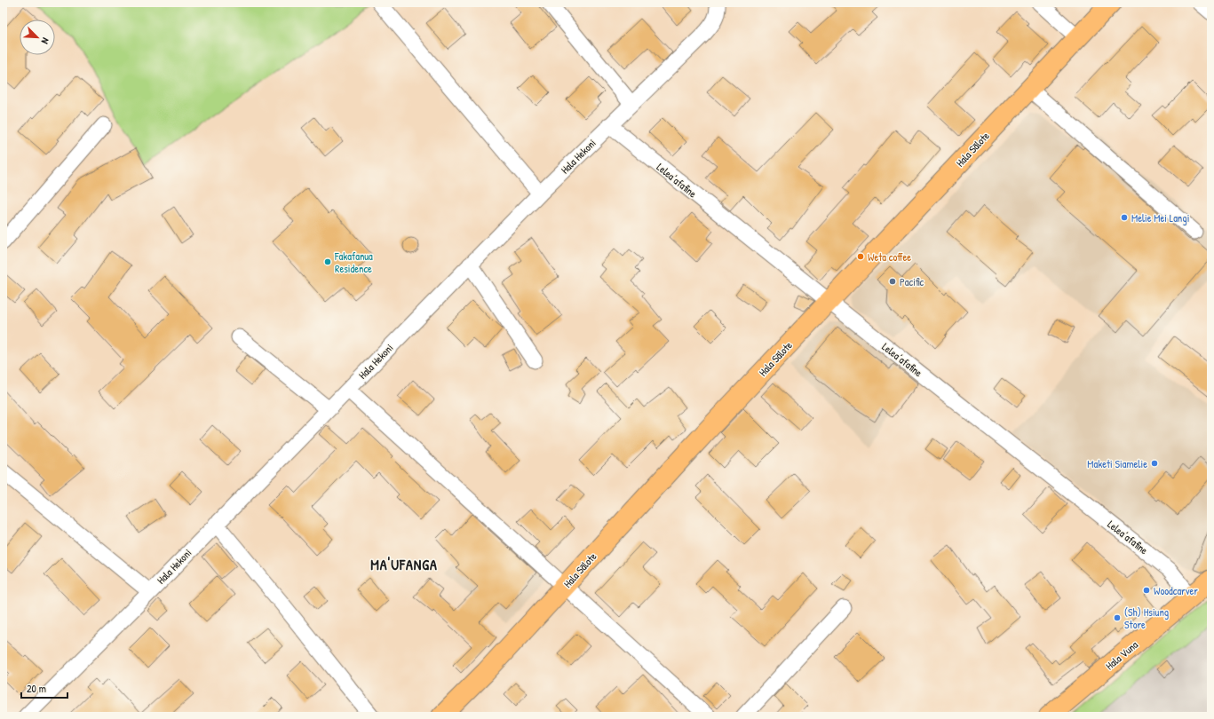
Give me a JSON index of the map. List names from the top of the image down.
{
  "streets": {
    "main road": ["Hala Sālote", "Hala Vuna"],
    "street": ["Hala Hekoni", "Lelea’afafine"]
  },
  "crossings": [
    ["Hala Sālote", "Lelea’afafine"],
    ["Hala Hekoni", "Lelea’afafine"],
    ["Lelea’afafine", "Hala Vuna"]
  ],
  "districts": ["MA'UFANGA"],
  "places": [
    "Melie Mei Langi",
    "Weta coffee",
    "Fakafanua Residence",
    "Pacific",
    "Maketi Siamelie",
    "Woodcarver",
    "(Sh) Hsiung Store"
  ],
  "scale_bar": "20 m",
  "north": "bottom right"
}
